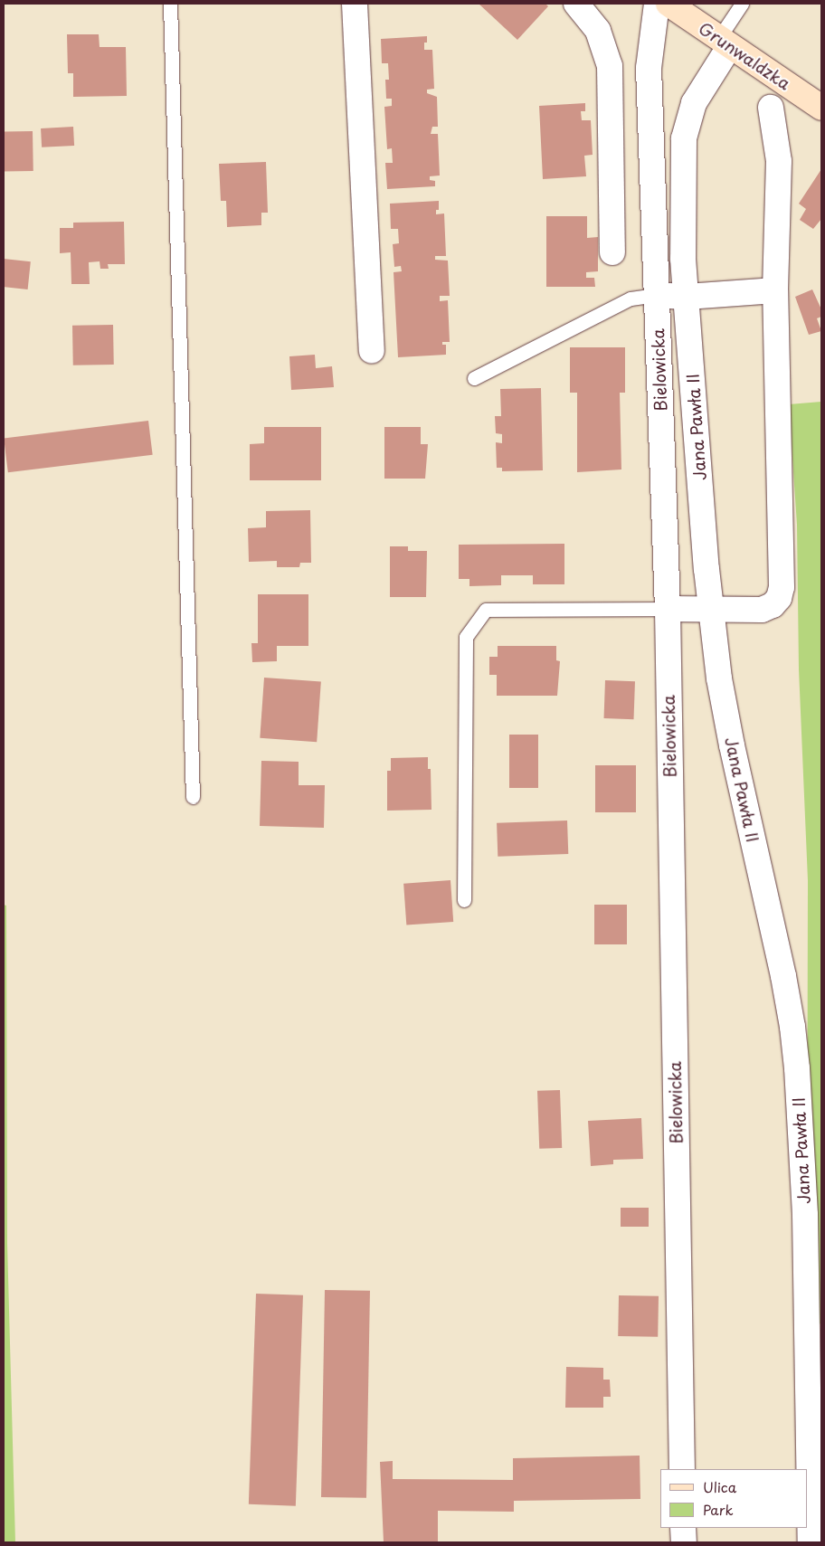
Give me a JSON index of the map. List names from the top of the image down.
{
  "streets": {
    "street": ["Grunwaldzka", "Bielowicka", "Jana Pawła II"]
  },
  "crossings": [
    ["Grunwaldzka", "Jana Pawła II"]
  ],
  "legend": ["Ulica", "Park"]
}
